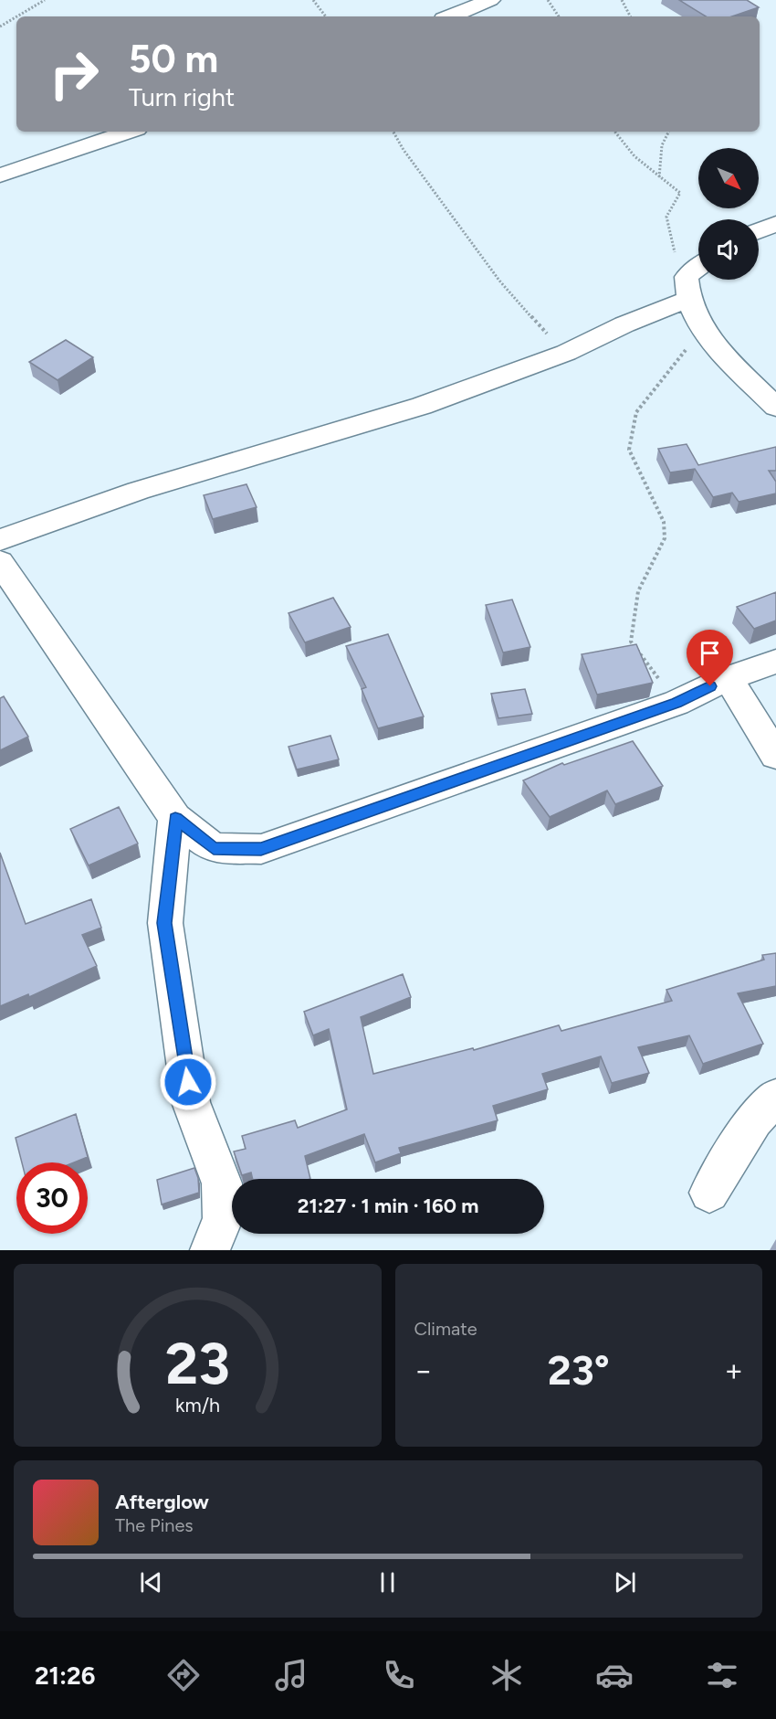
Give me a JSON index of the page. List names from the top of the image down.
{
  "north": "bottom right",
  "page": {
    "turn": ["50 m", "Turn right"],
    "limit": "30",
    "trip": "21:27 · 1 min · 160 m",
    "tile": "Climate",
    "heat": ["−", "23°", "+"],
    "song": ["Afterglow", "The Pines"],
    "tabs": "21:26",
    "gauge": ["23", "km/h"]
  }
}
